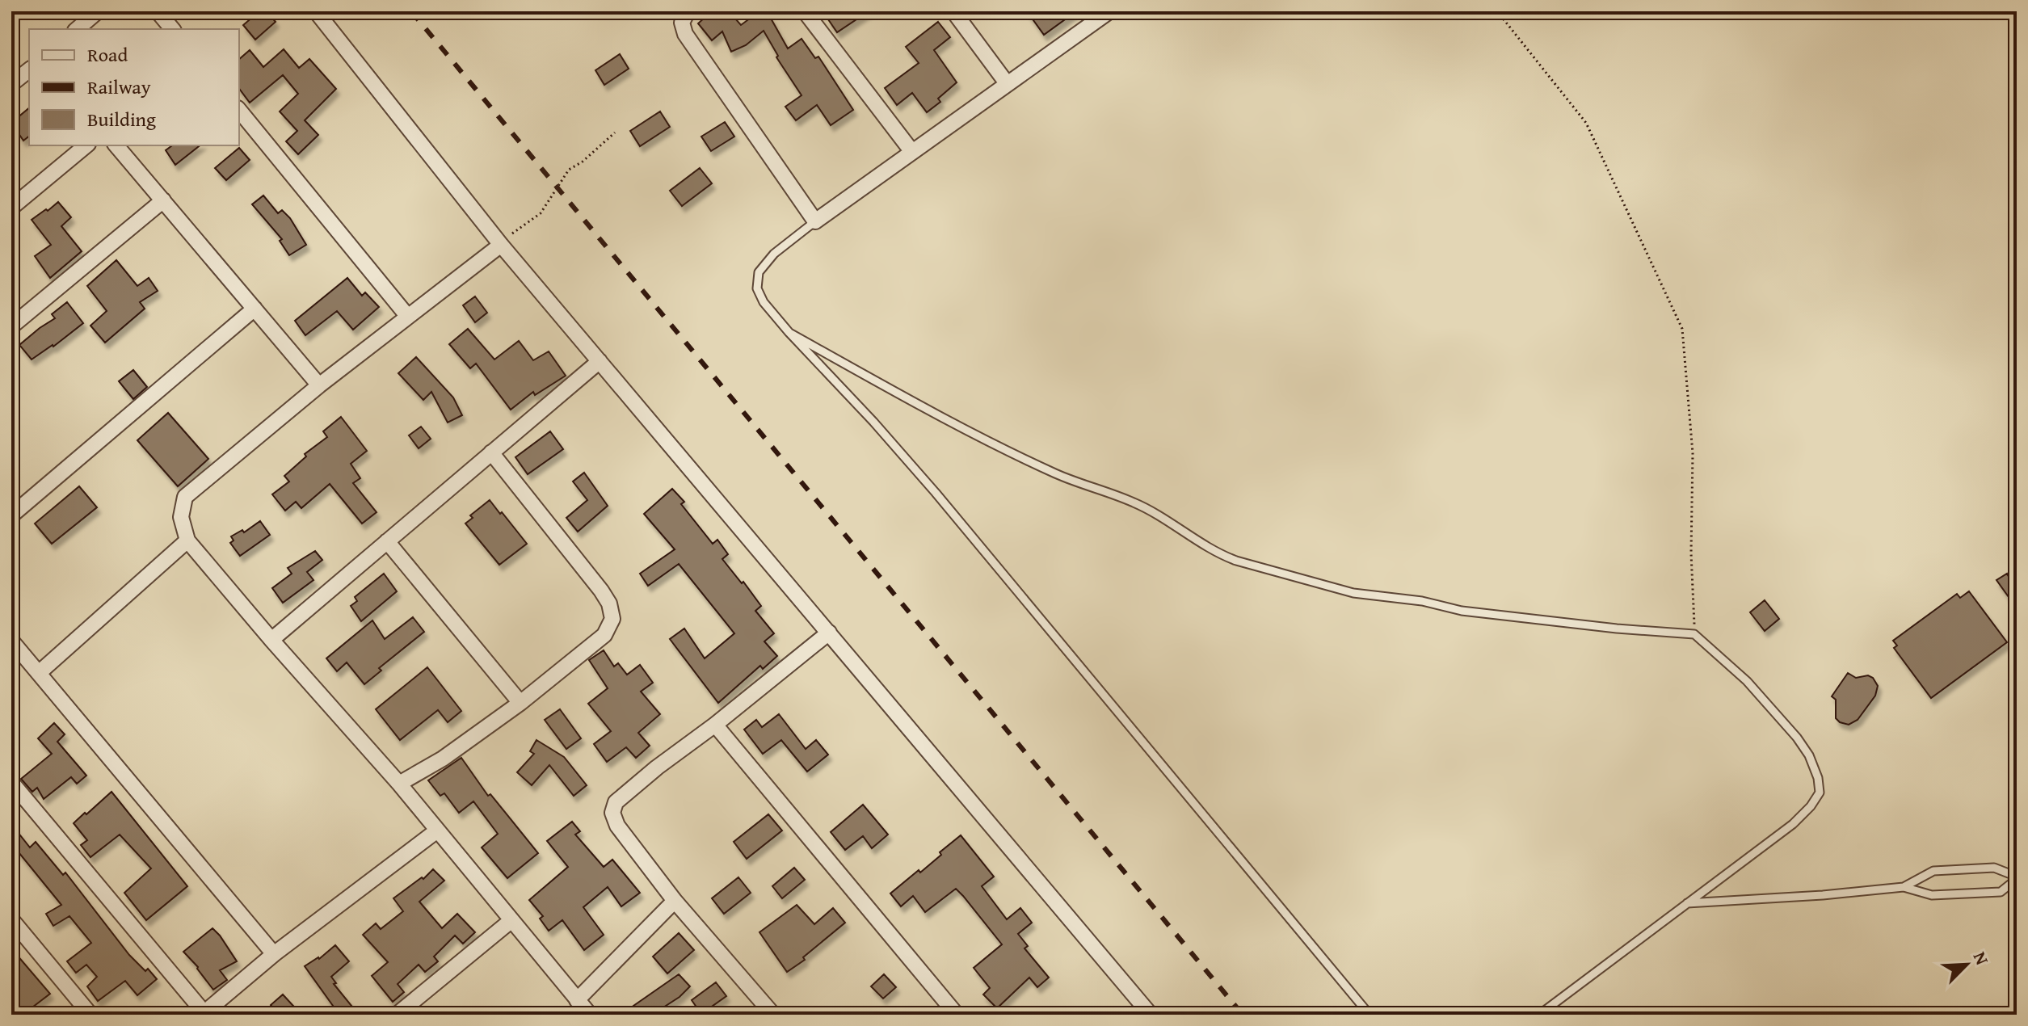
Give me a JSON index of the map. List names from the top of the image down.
{
  "legend": ["Road", "Railway", "Building"],
  "north": "top right"
}
